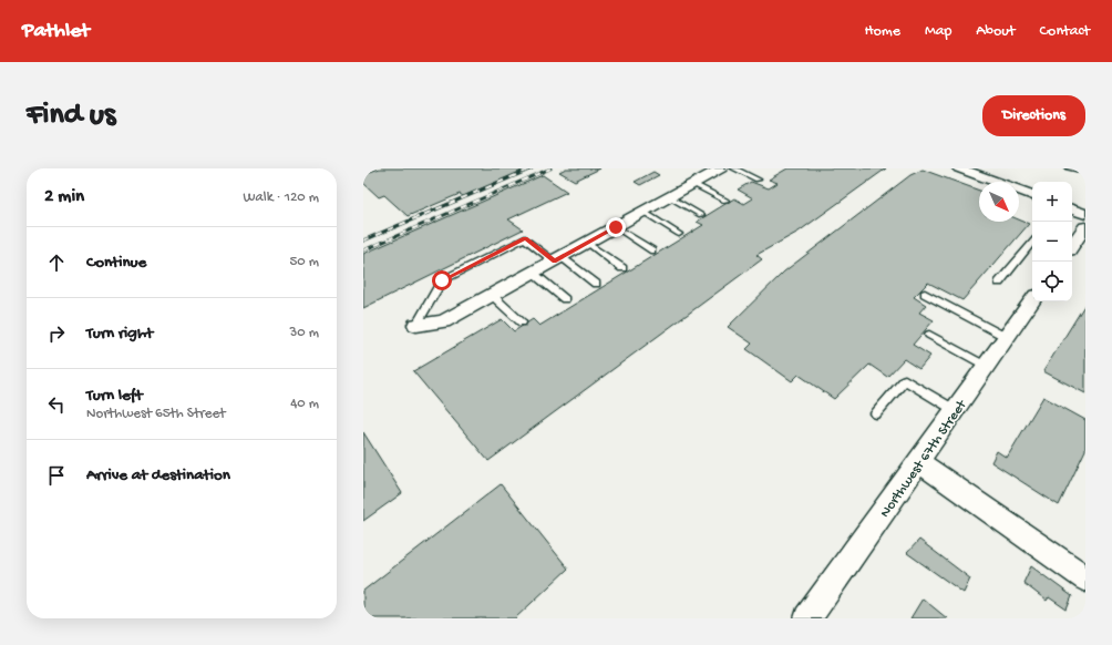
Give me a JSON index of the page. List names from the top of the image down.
{
  "streets": {
    "street": ["Northwest 67th Street"]
  },
  "north": "bottom right",
  "page": {
    "header": "Pathlet",
    "nav": [
      "Home",
      "Map",
      "About",
      "Contact"
    ],
    "buttons": "Directions",
    "title": "Find us",
    "heading": ["2 min", "Walk · 120 m"],
    "map_buttons": ["+", "−"],
    "list": [
      ["Continue", "50 m"],
      ["Turn right", "30 m"],
      ["Turn left", "Northwest 65th Street", "40 m"],
      "Arrive at destination"
    ]
  }
}
